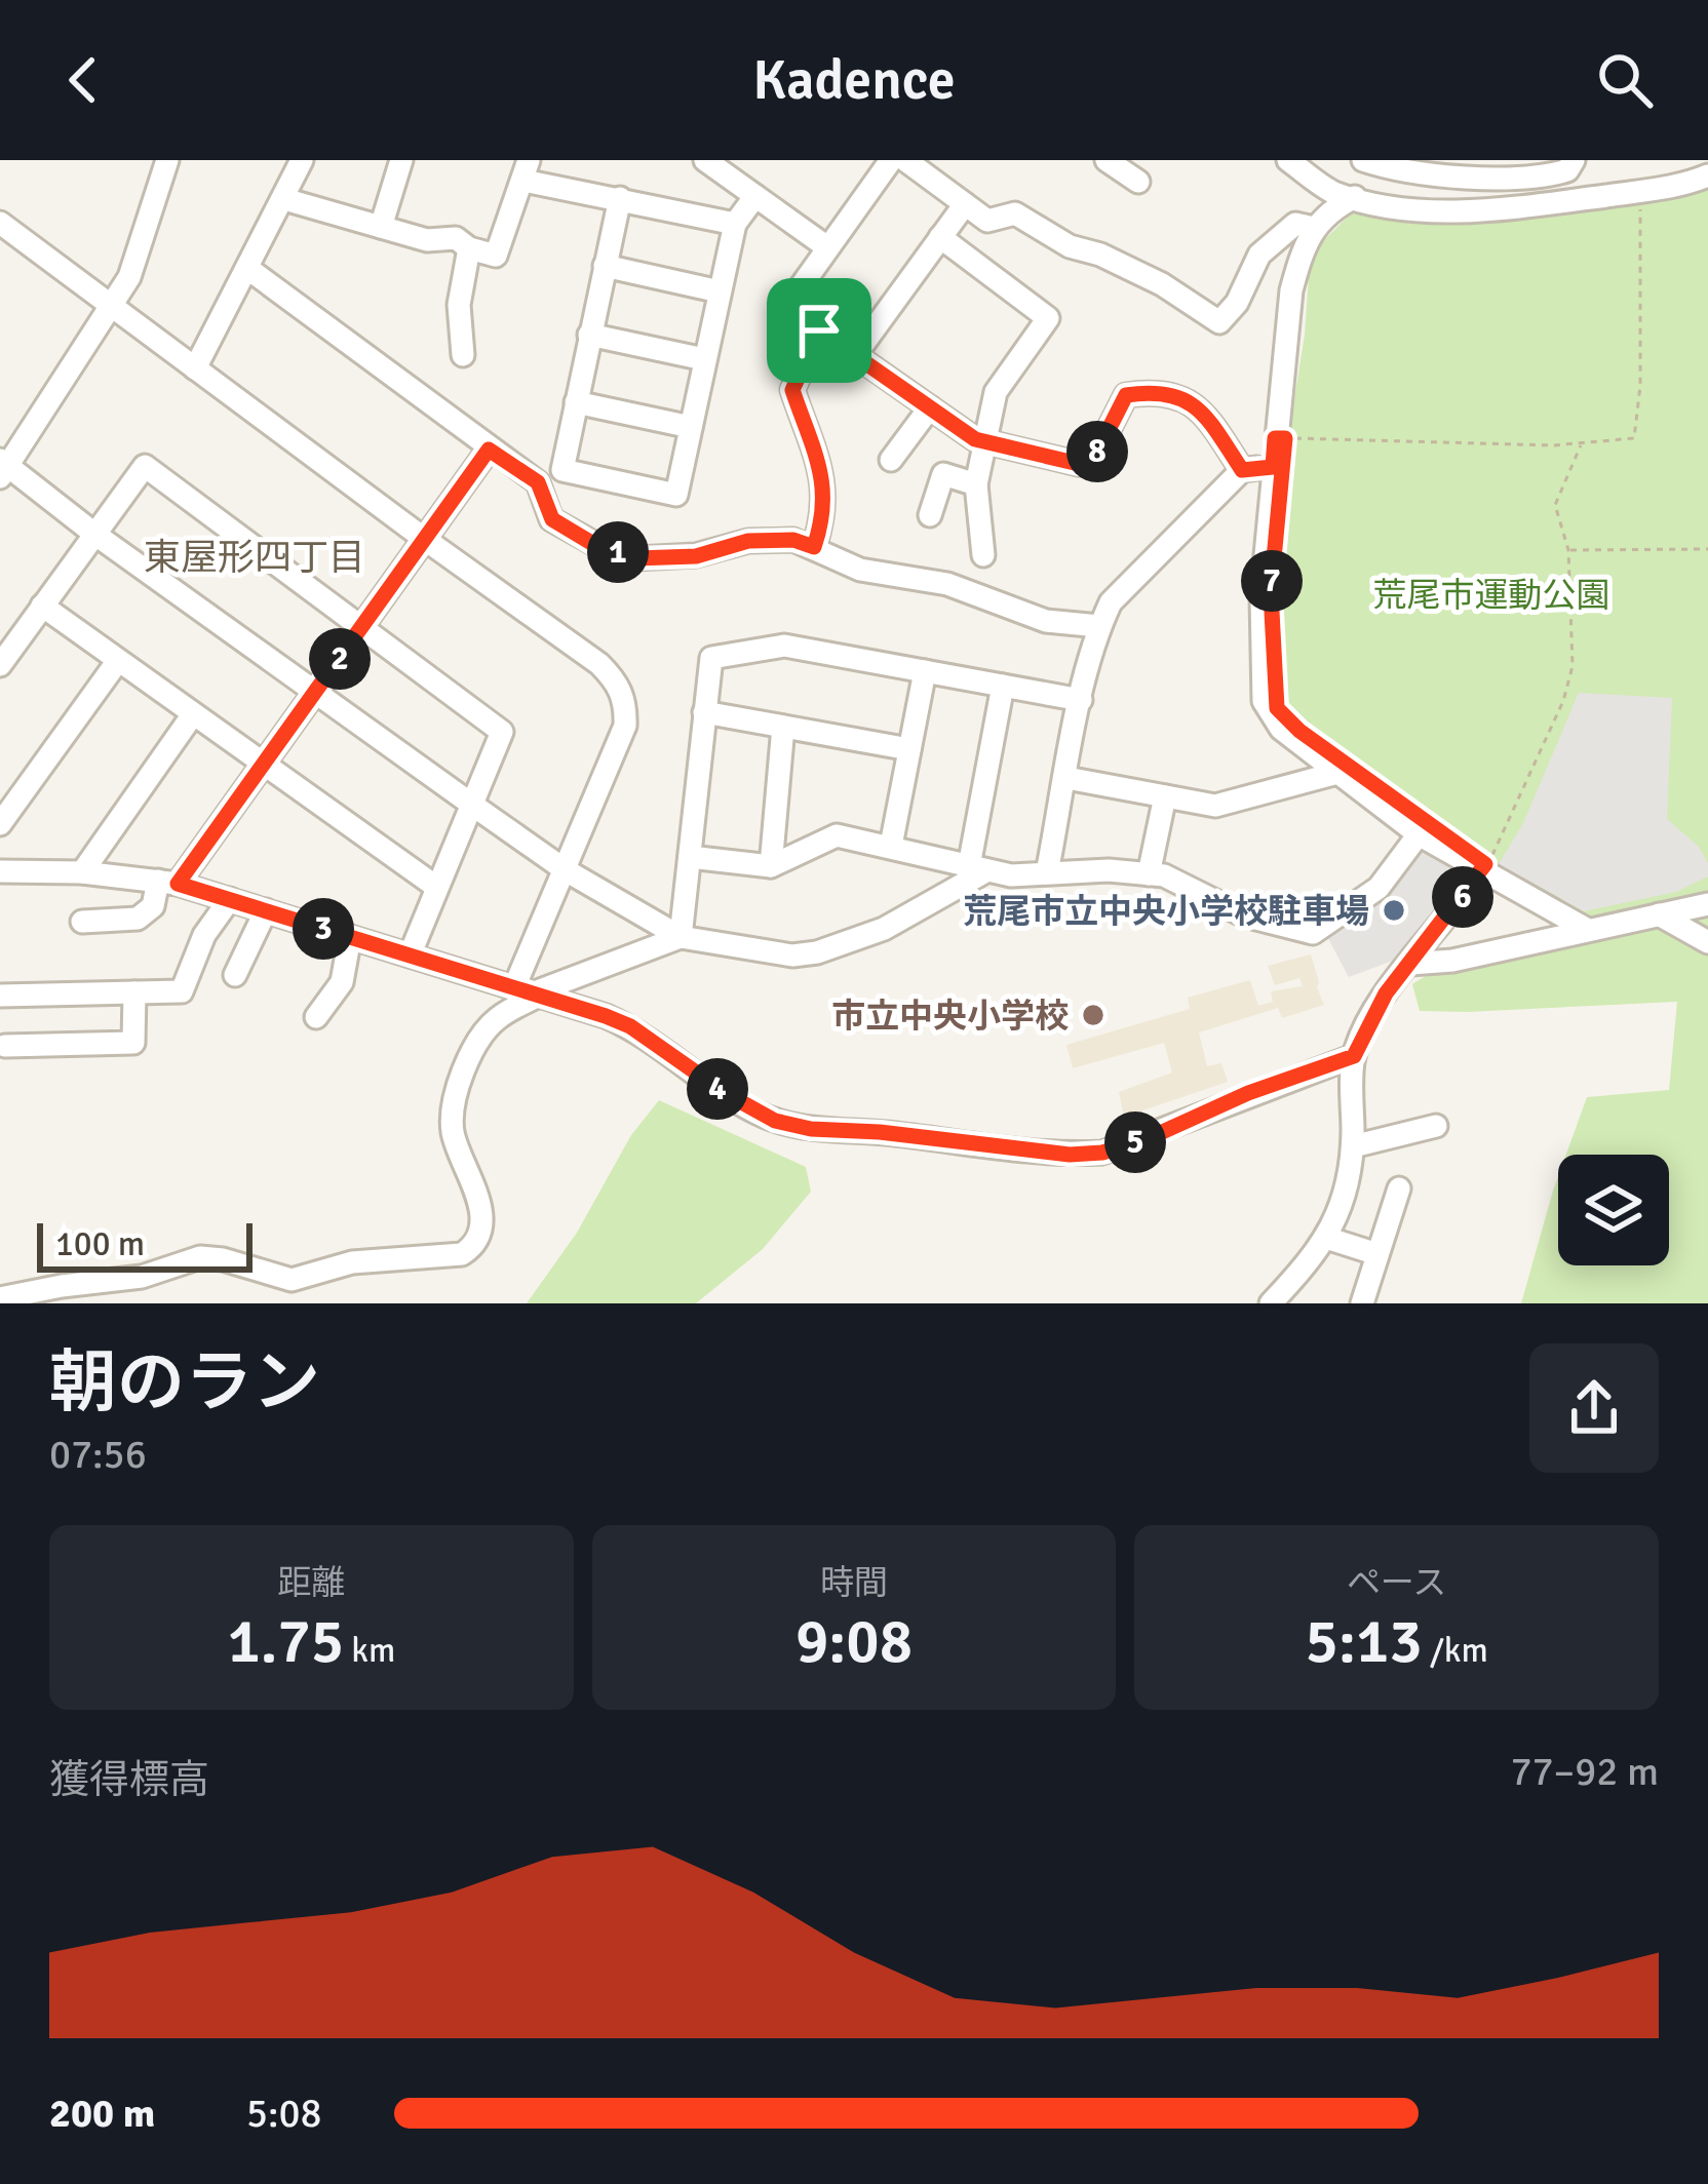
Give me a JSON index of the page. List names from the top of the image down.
{
  "districts": ["東屋形四丁目"],
  "parks": ["荒尾市運動公園"],
  "places": ["荒尾市立中央小学校駐車場", "市立中央小学校"],
  "scale_bar": "100 m",
  "page": {
    "header": "Kadence",
    "pins": [
      "8",
      "1",
      "7",
      "2",
      "6",
      "3",
      "4",
      "5"
    ],
    "scale": "100 m",
    "heading": ["朝のラン", "07:56"],
    "stats": [
      ["距離", "1.75 km"],
      ["時間", "9:08"],
      ["ペース", "5:13 /km"]
    ],
    "chart": ["獲得標高", "77–92 m"],
    "list": [
      {
        "name": "200 m",
        "note": "5:08"
      }
    ]
  }
}
